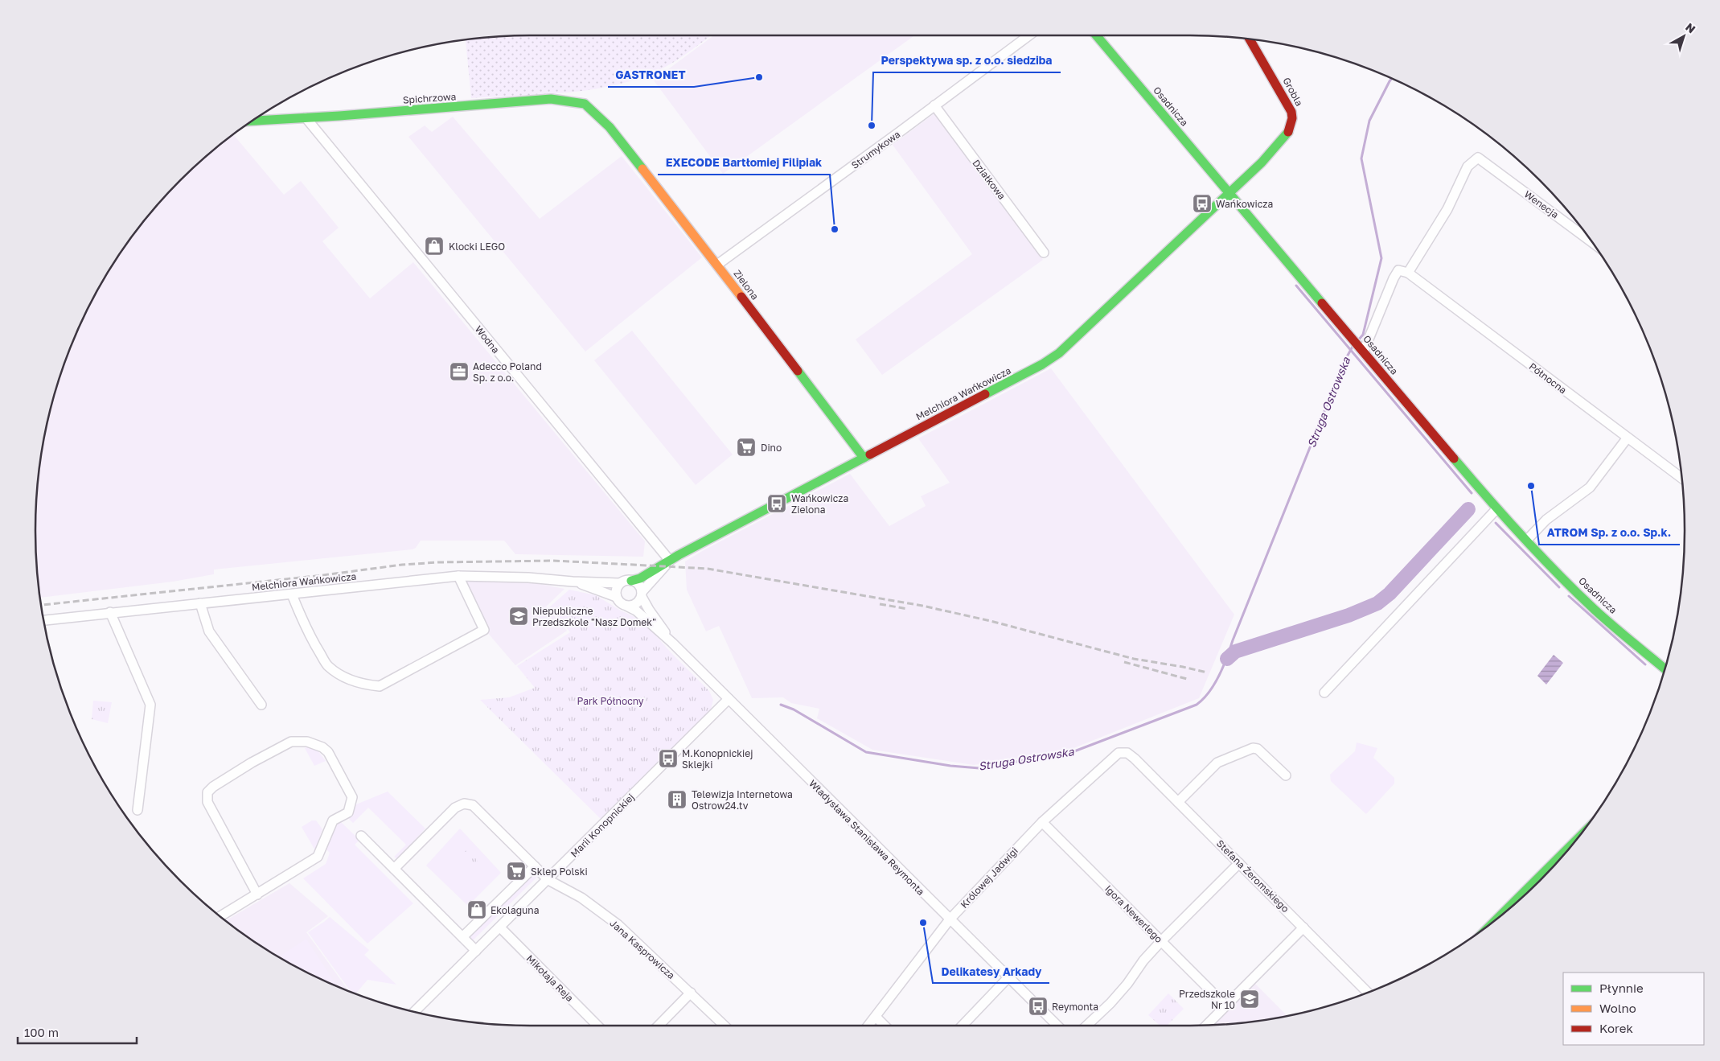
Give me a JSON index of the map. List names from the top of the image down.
{
  "streets": {
    "street": [
      "Grobla",
      "Spichrzowa",
      "Osadnicza",
      "Strumykowa",
      "Działkowa",
      "Wenecja",
      "Zielona",
      "Wodna",
      "Północna",
      "Melchiora Wańkowicza",
      "Marii Konopnickiej",
      "Władysława Stanisława Reymonta",
      "Stefana Żeromskiego",
      "Królowej Jadwigi",
      "Igora Newerlego",
      "Jana Kasprowicza",
      "Mikołaja Reja"
    ]
  },
  "crossings": [
    ["Grobla", "Osadnicza"],
    ["Grobla", "Melchiora Wańkowicza"],
    ["Spichrzowa", "Zielona"],
    ["Spichrzowa", "Wodna"],
    ["Osadnicza", "Melchiora Wańkowicza"],
    ["Strumykowa", "Działkowa"],
    ["Strumykowa", "Zielona"],
    ["Wenecja", "Północna"],
    ["Zielona", "Melchiora Wańkowicza"],
    ["Wodna", "Melchiora Wańkowicza"],
    ["Melchiora Wańkowicza", "Władysława Stanisława Reymonta"],
    ["Marii Konopnickiej", "Władysława Stanisława Reymonta"],
    ["Marii Konopnickiej", "Jana Kasprowicza"],
    ["Marii Konopnickiej", "Mikołaja Reja"],
    ["Władysława Stanisława Reymonta", "Królowej Jadwigi"],
    ["Stefana Żeromskiego", "Królowej Jadwigi"],
    ["Królowej Jadwigi", "Igora Newerlego"]
  ],
  "water": ["Struga Ostrowska"],
  "parks": ["Park Północny"],
  "places": {
    "other": [
      "GASTRONET",
      "Perspektywa sp. z o.o. siedziba",
      "EXECODE Bartłomiej Filipiak",
      "ATROM Sp. z o.o. Sp.k.",
      "Delikatesy Arkady"
    ],
    "bus stop": [
      "Wańkowicza",
      "Wańkowicza Zielona",
      "M.Konopnickiej Sklejki",
      "Reymonta"
    ],
    "shop": ["Klocki LEGO", "Ekolaguna"],
    "office": ["Adecco Poland Sp. z o.o."],
    "supermarket": ["Dino", "Sklep Polski"],
    "school or university": ["Niepubliczne Przedszkole \"Nasz Domek\"", "Przedszkole Nr 10"],
    "building": ["Telewizja Internetowa Ostrow24.tv"]
  },
  "legend": ["Płynnie", "Wolno", "Korek"],
  "scale_bar": "100 m",
  "north": "top right"
}
